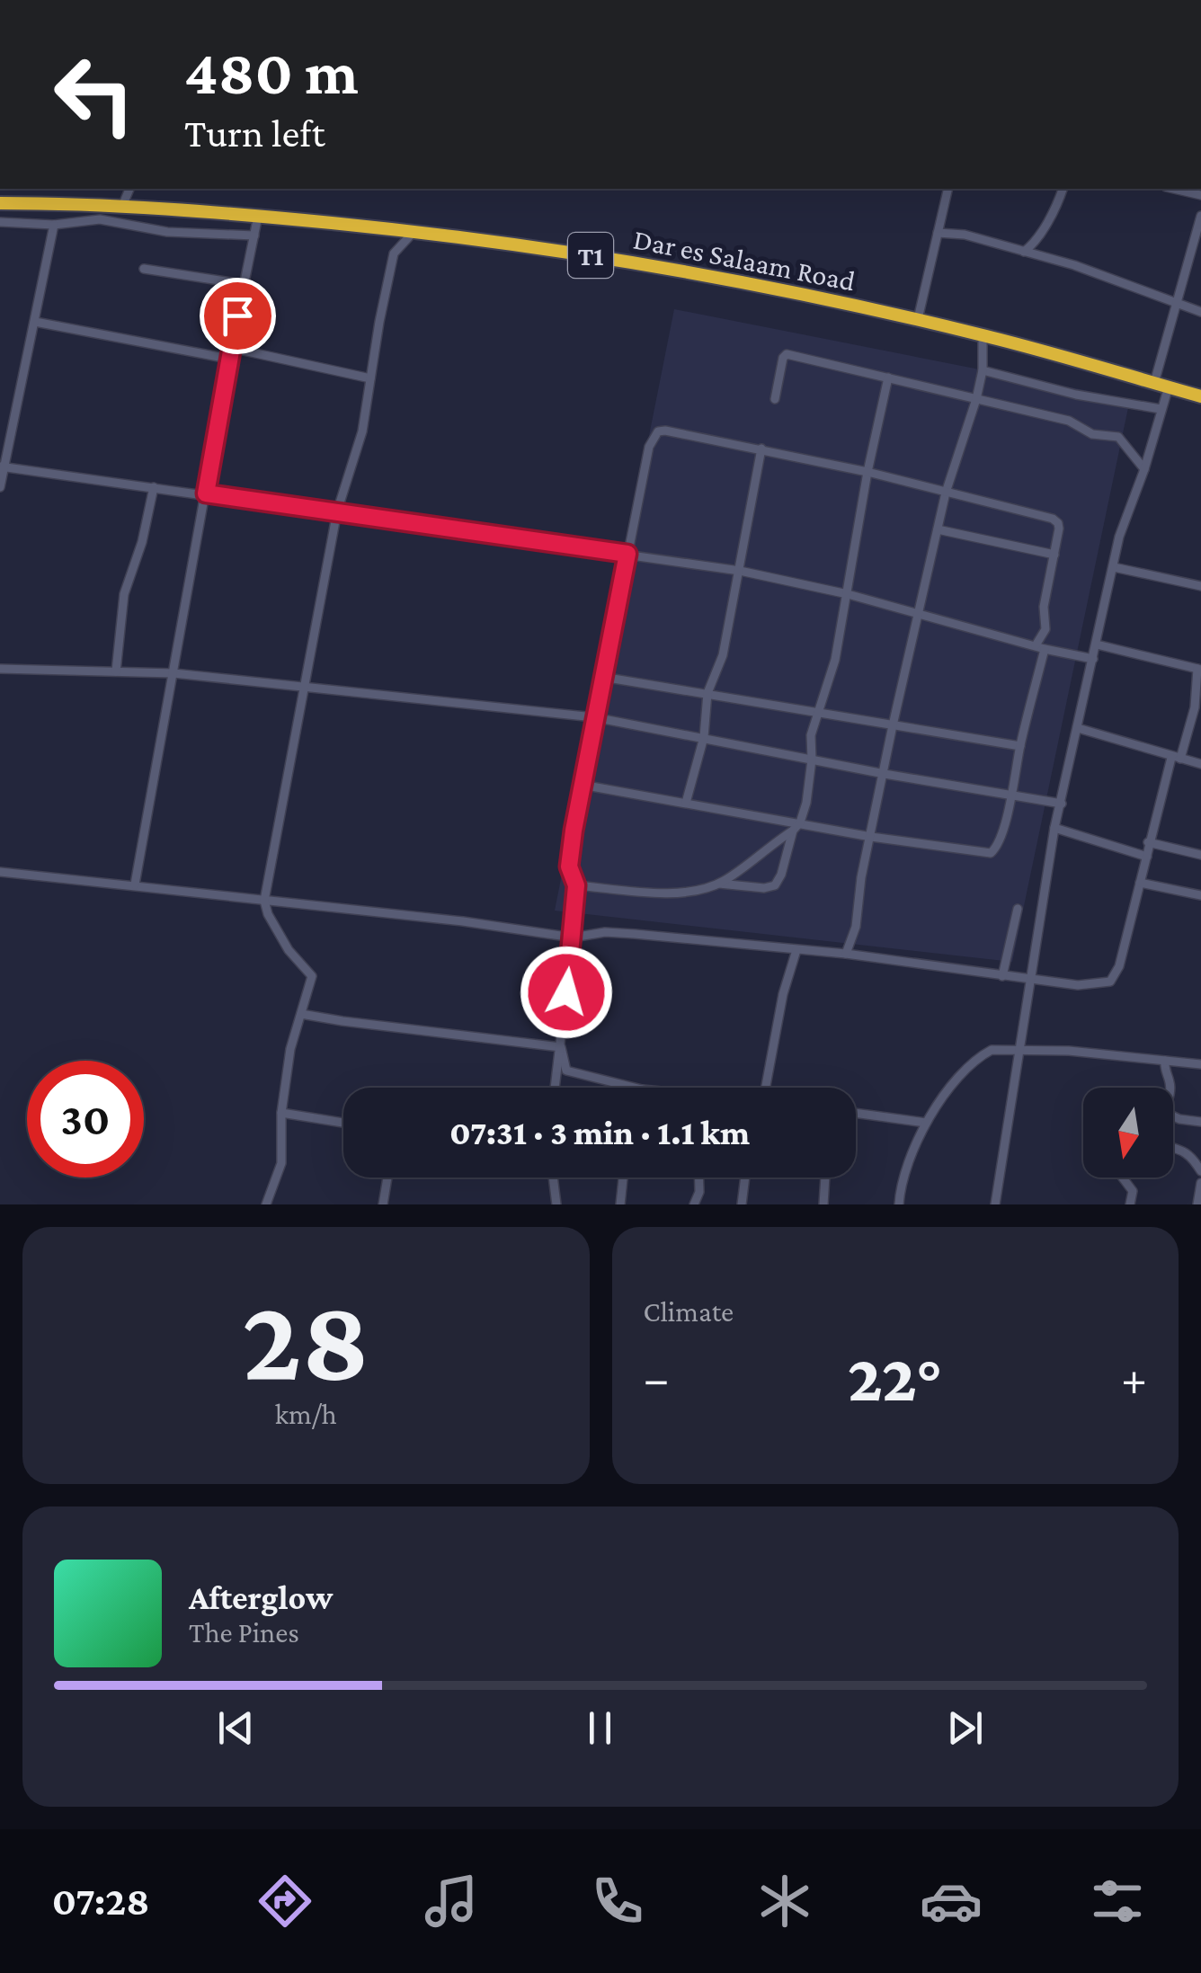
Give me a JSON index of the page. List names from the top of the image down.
{
  "streets": {
    "highway": ["T1", "Dar es Salaam Road"]
  },
  "north": "bottom",
  "page": {
    "turn": ["480 m", "Turn left"],
    "limit": "30",
    "trip": "07:31 · 3 min · 1.1 km",
    "tile": [
      ["28", "km/h"],
      "Climate"
    ],
    "heat": ["−", "22°", "+"],
    "song": ["Afterglow", "The Pines"],
    "tabs": "07:28"
  }
}
